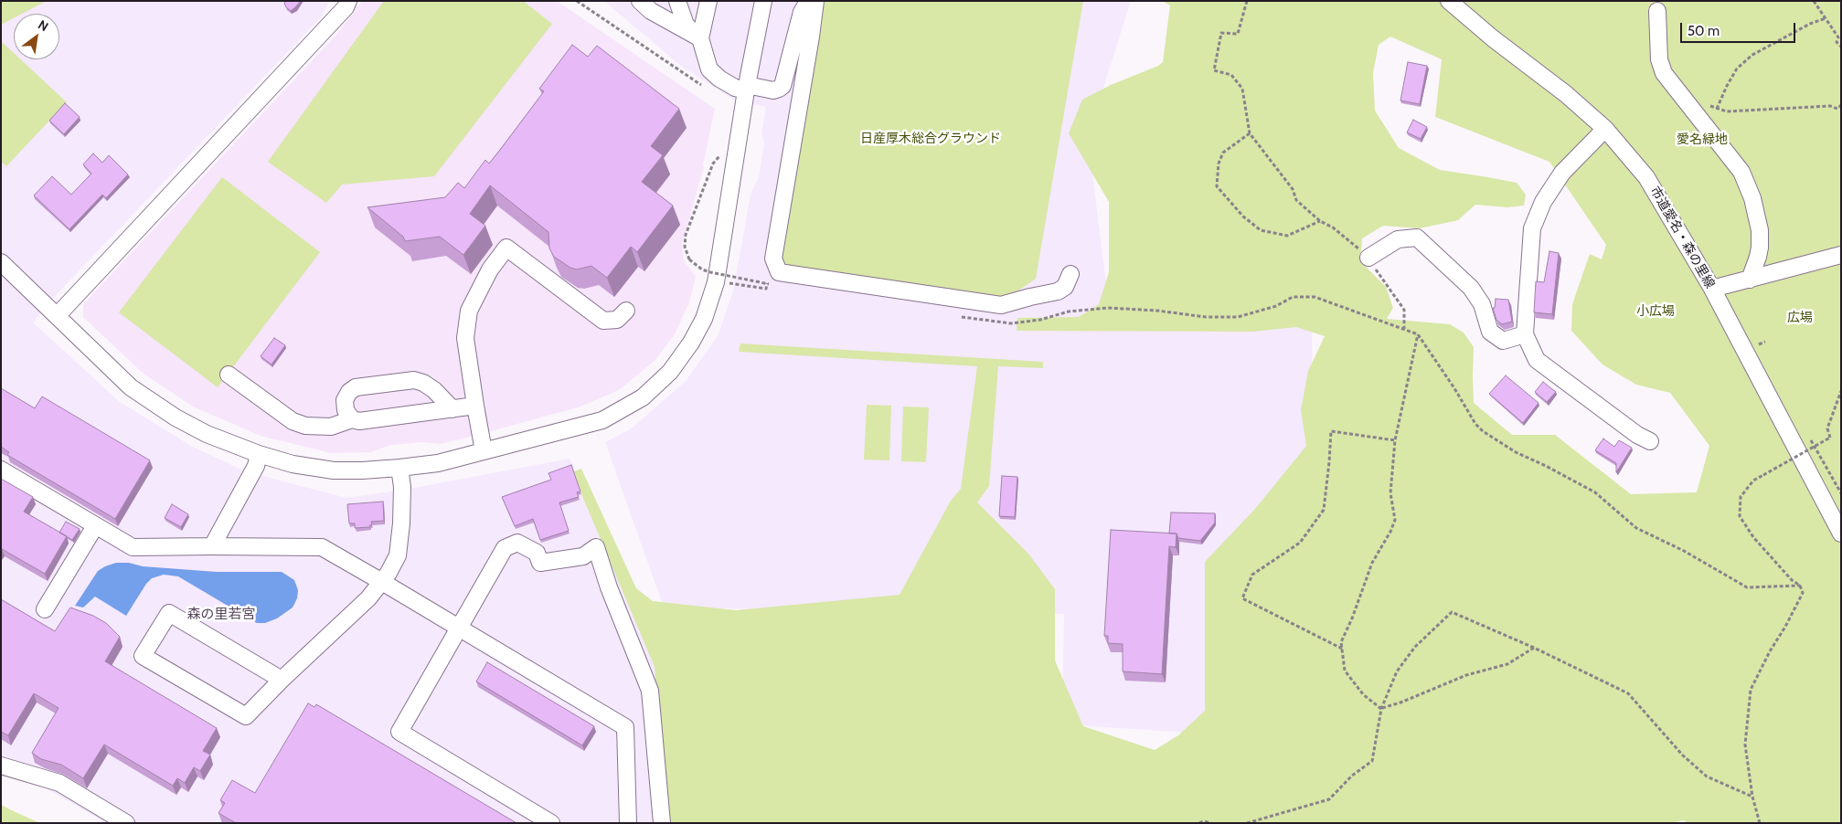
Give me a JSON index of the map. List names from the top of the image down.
{
  "streets": {
    "street": ["市道愛名・森の里線"]
  },
  "districts": ["森の里若宮"],
  "parks": [
    "日産厚木総合グラウンド",
    "愛名緑地",
    "小広場",
    "広場"
  ],
  "scale_bar": "50 m",
  "north": "top right"
}
